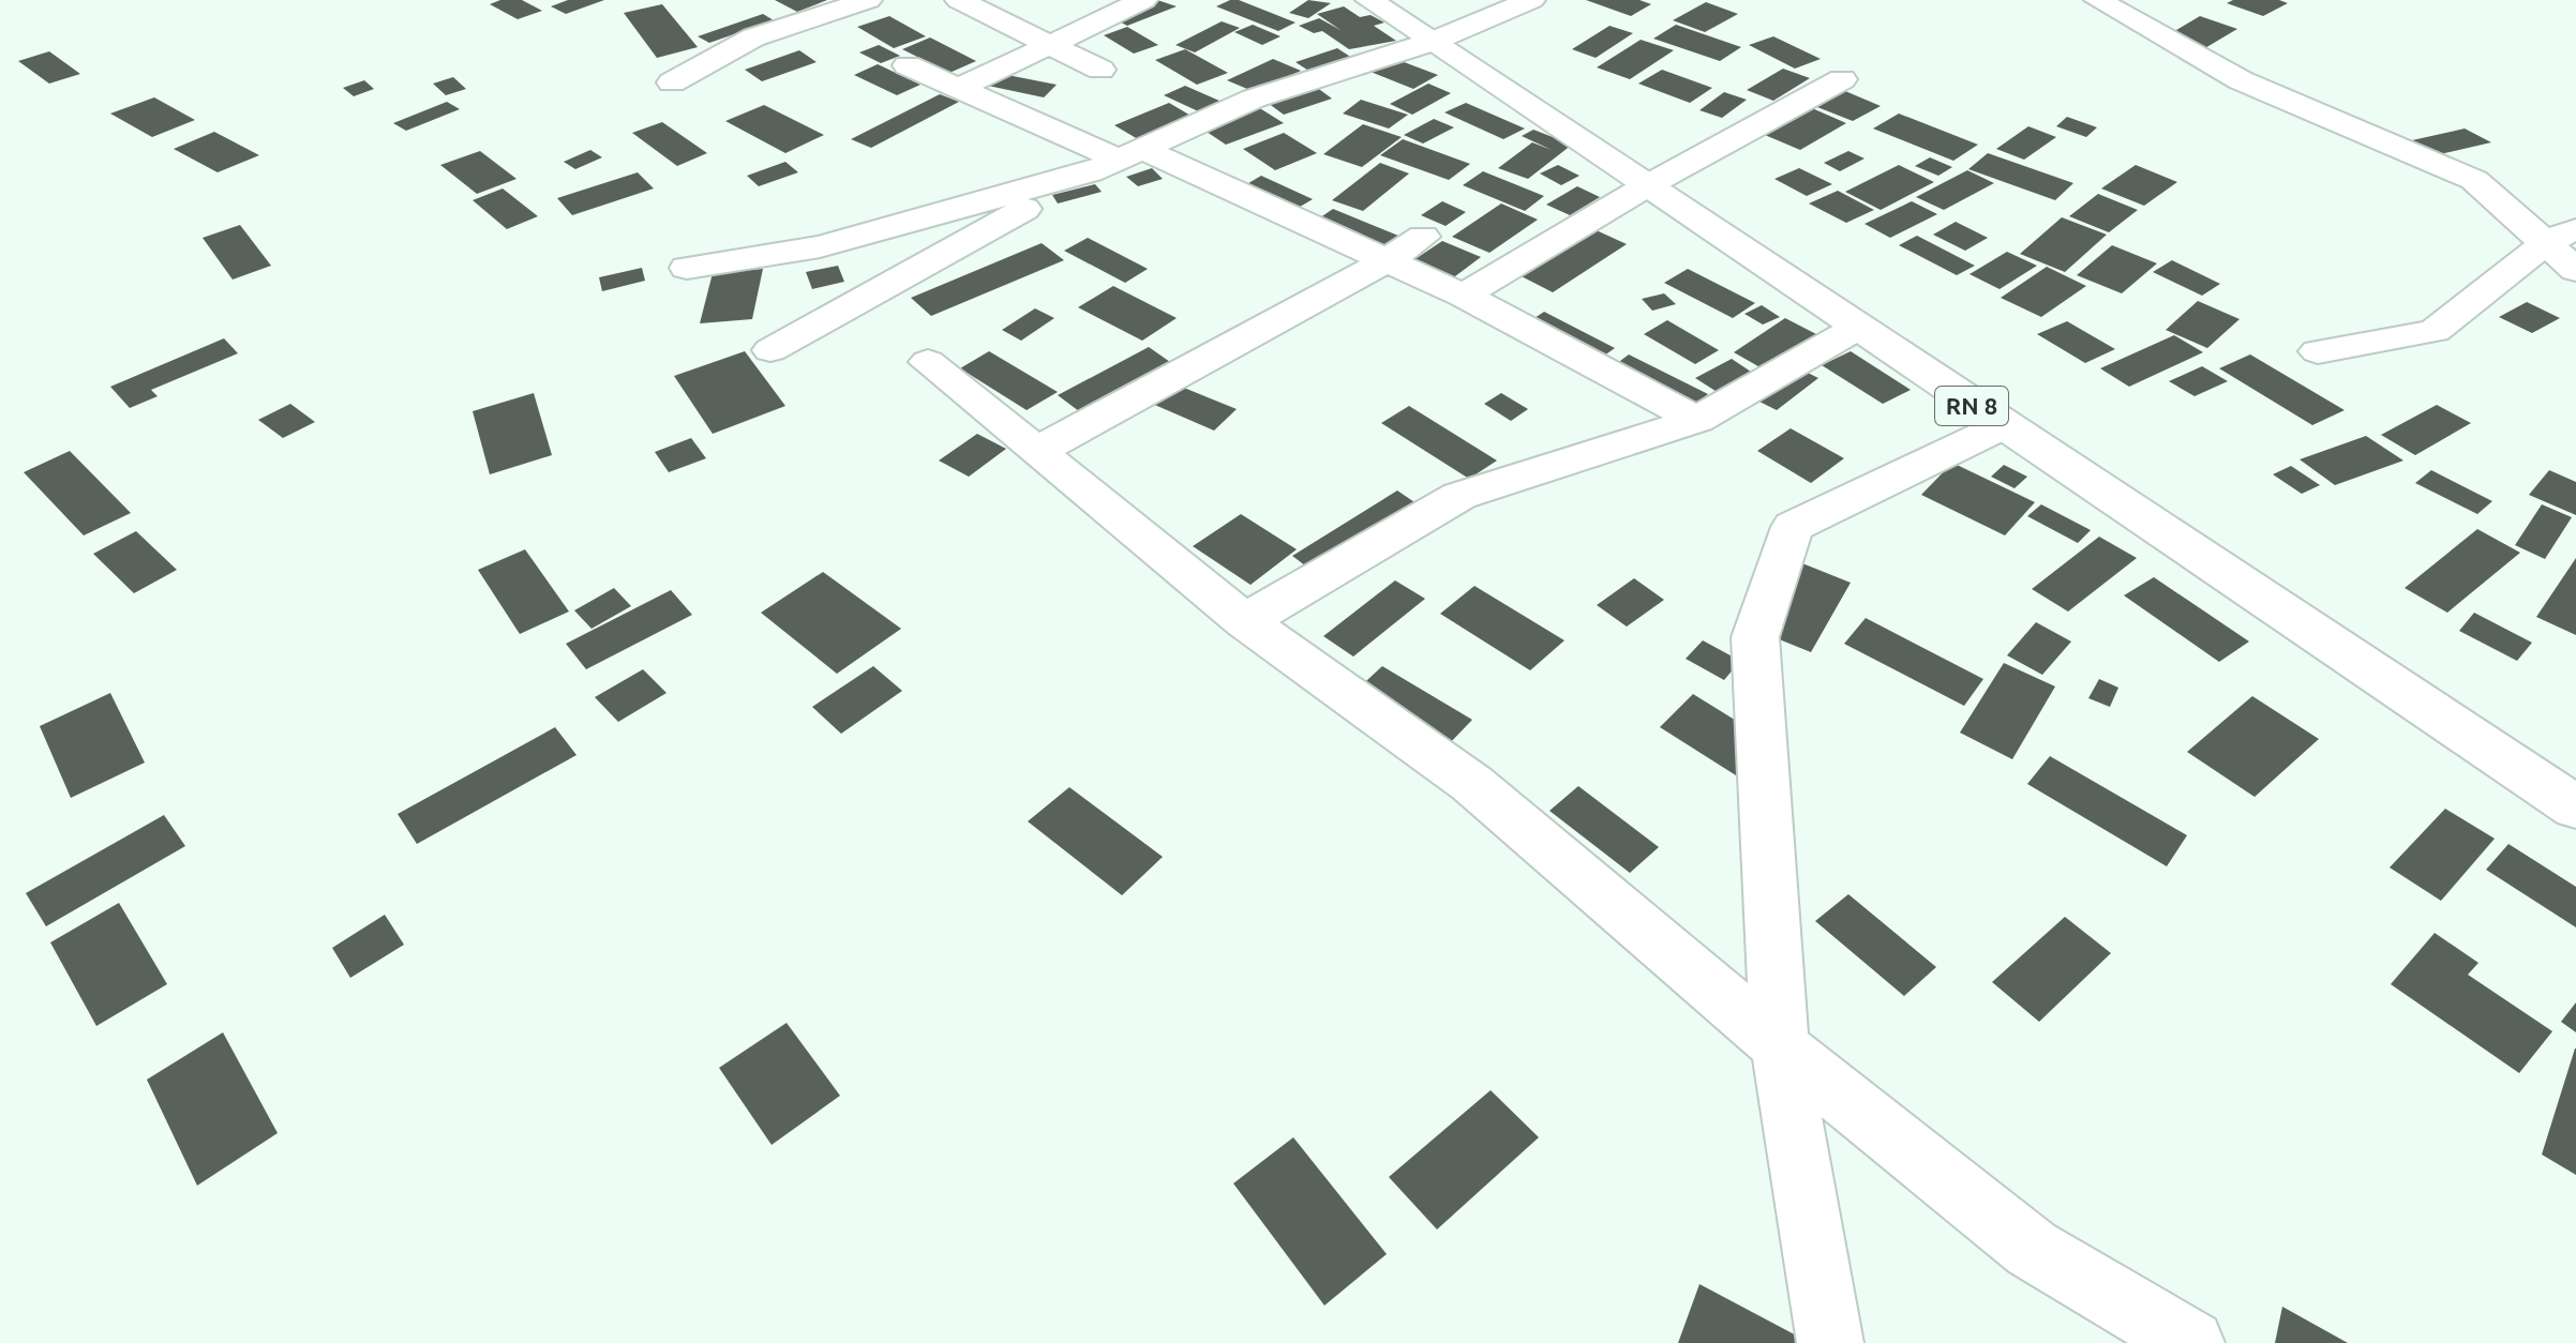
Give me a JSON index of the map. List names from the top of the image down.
{
  "streets": {
    "street": ["RN 8"]
  }
}
